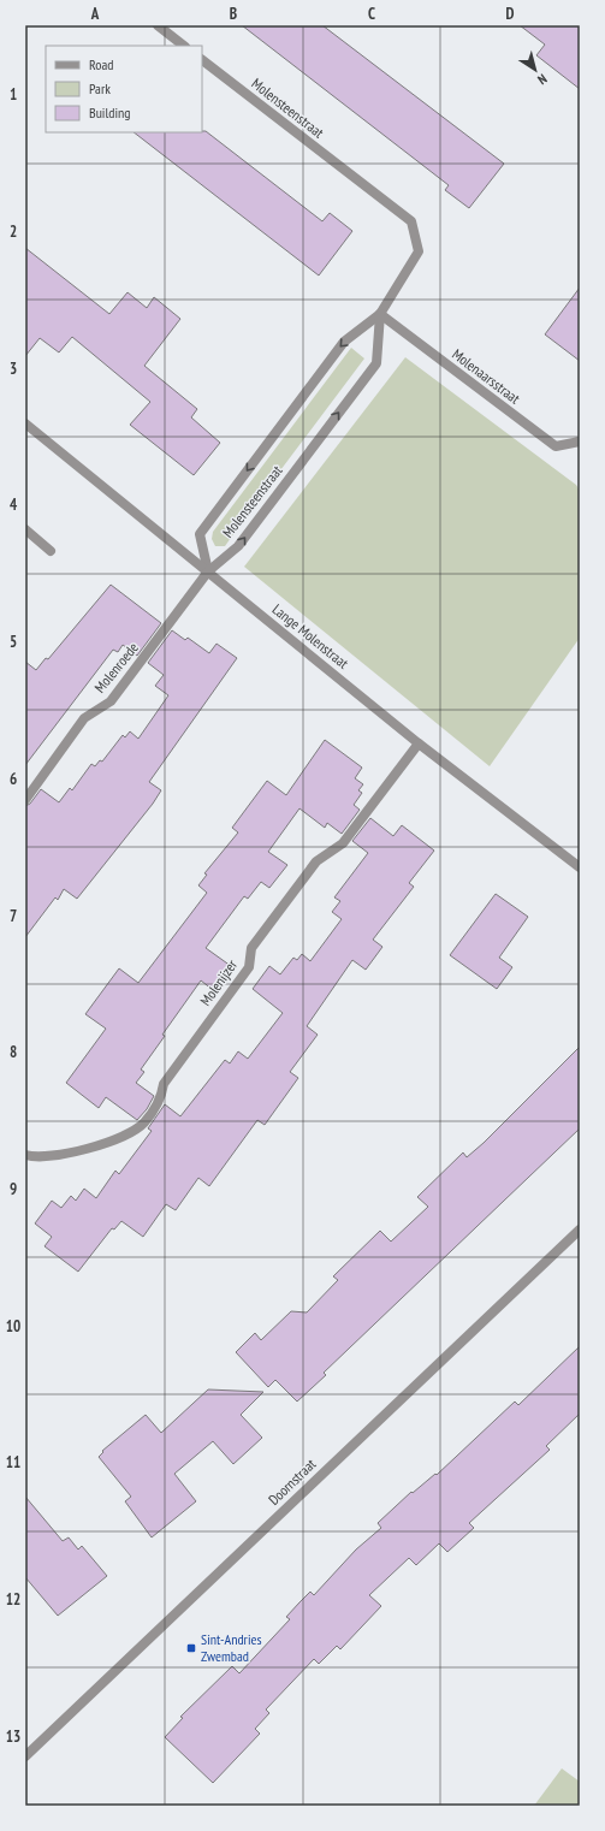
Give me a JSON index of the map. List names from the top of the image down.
{
  "streets": {
    "street": [
      "Molensteenstraat",
      "Molenaarsstraat",
      "Lange Molenstraat",
      "Molenroede",
      "Molenijzer",
      "Doornstraat"
    ]
  },
  "crossings": [
    ["Molensteenstraat", "Molenaarsstraat"],
    ["Molensteenstraat", "Lange Molenstraat"],
    ["Molensteenstraat", "Molenroede"],
    ["Lange Molenstraat", "Molenroede"],
    ["Lange Molenstraat", "Molenijzer"]
  ],
  "places": {
    "transit": ["Sint-Andries Zwembad"]
  },
  "legend": ["Road", "Park", "Building"],
  "north": "bottom right",
  "grid": {
    "columns": [
      "A",
      "B",
      "C",
      "D"
    ],
    "rows": [
      "1",
      "2",
      "3",
      "4",
      "5",
      "6",
      "7",
      "8",
      "9",
      "10",
      "11",
      "12",
      "13"
    ]
  }
}
